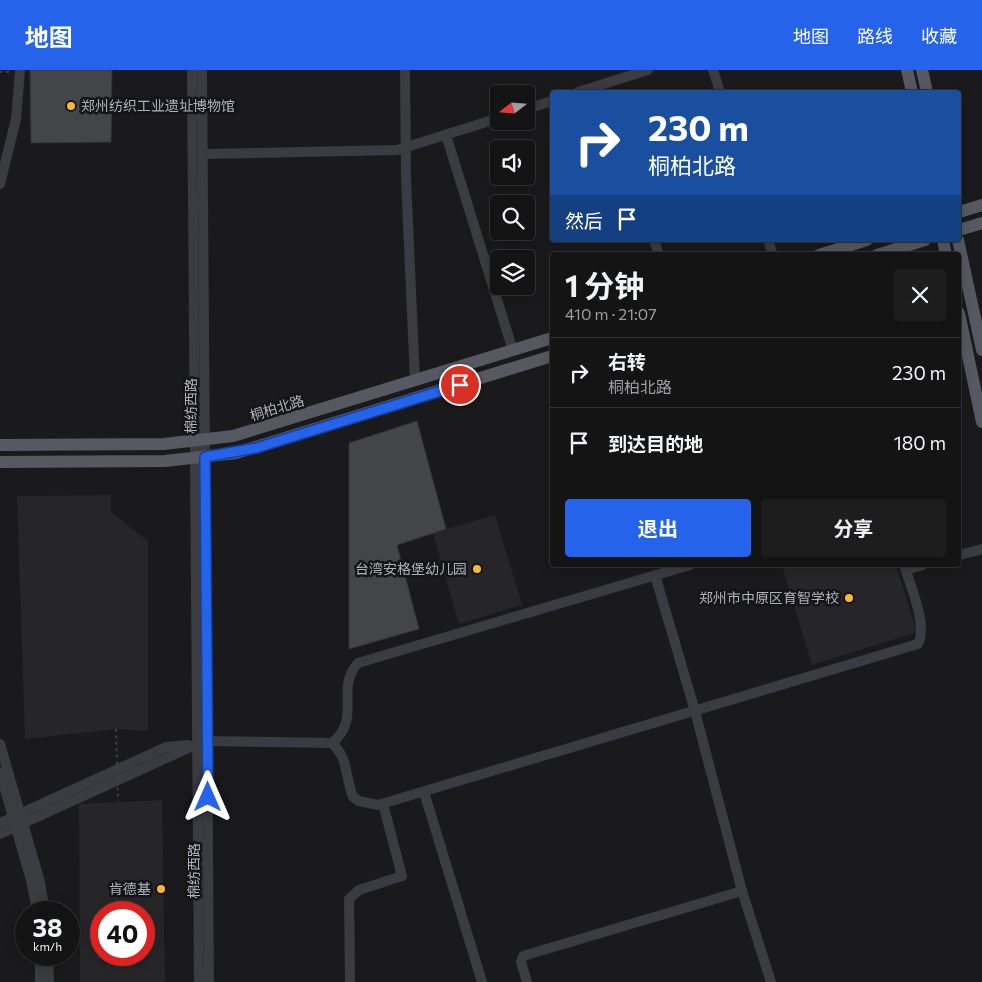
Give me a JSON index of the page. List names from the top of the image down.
{
  "streets": {
    "main road": ["桐柏北路"],
    "street": ["棉纺西路"]
  },
  "crossings": [
    ["棉纺西路", "桐柏北路"]
  ],
  "places": [
    "郑州纺织工业遗址博物馆",
    "台湾安格堡幼儿园",
    "郑州市中原区育智学校",
    "肯德基"
  ],
  "north": "left",
  "page": {
    "header": "地图",
    "nav": ["地图", "路线", "收藏"],
    "turn": ["230 m", "桐柏北路"],
    "then": "然后",
    "heading": ["1 分钟", "410 m · 21:07"],
    "list": [
      {
        "name": "右转",
        "note": "桐柏北路",
        "value": "230 m"
      },
      {
        "name": "到达目的地",
        "value": "180 m"
      }
    ],
    "buttons": ["退出", "分享"],
    "speed": "38 km/h",
    "limit": "40"
  }
}
